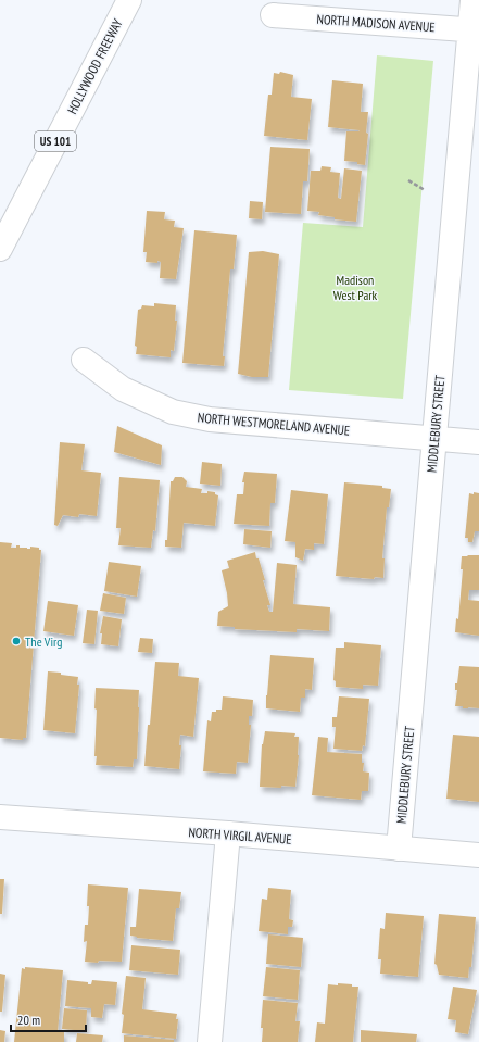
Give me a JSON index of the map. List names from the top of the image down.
{
  "streets": {
    "main road": [
      "NORTH MADISON AVENUE",
      "HOLLYWOOD FREEWAY",
      "US 101",
      "NORTH WESTMORELAND AVENUE",
      "MIDDLEBURY STREET",
      "NORTH VIRGIL AVENUE"
    ]
  },
  "crossings": [
    ["NORTH MADISON AVENUE", "MIDDLEBURY STREET"],
    ["NORTH WESTMORELAND AVENUE", "MIDDLEBURY STREET"],
    ["MIDDLEBURY STREET", "NORTH VIRGIL AVENUE"]
  ],
  "parks": ["Madison West Park"],
  "places": ["The Virg"],
  "scale_bar": "20 m"
}
